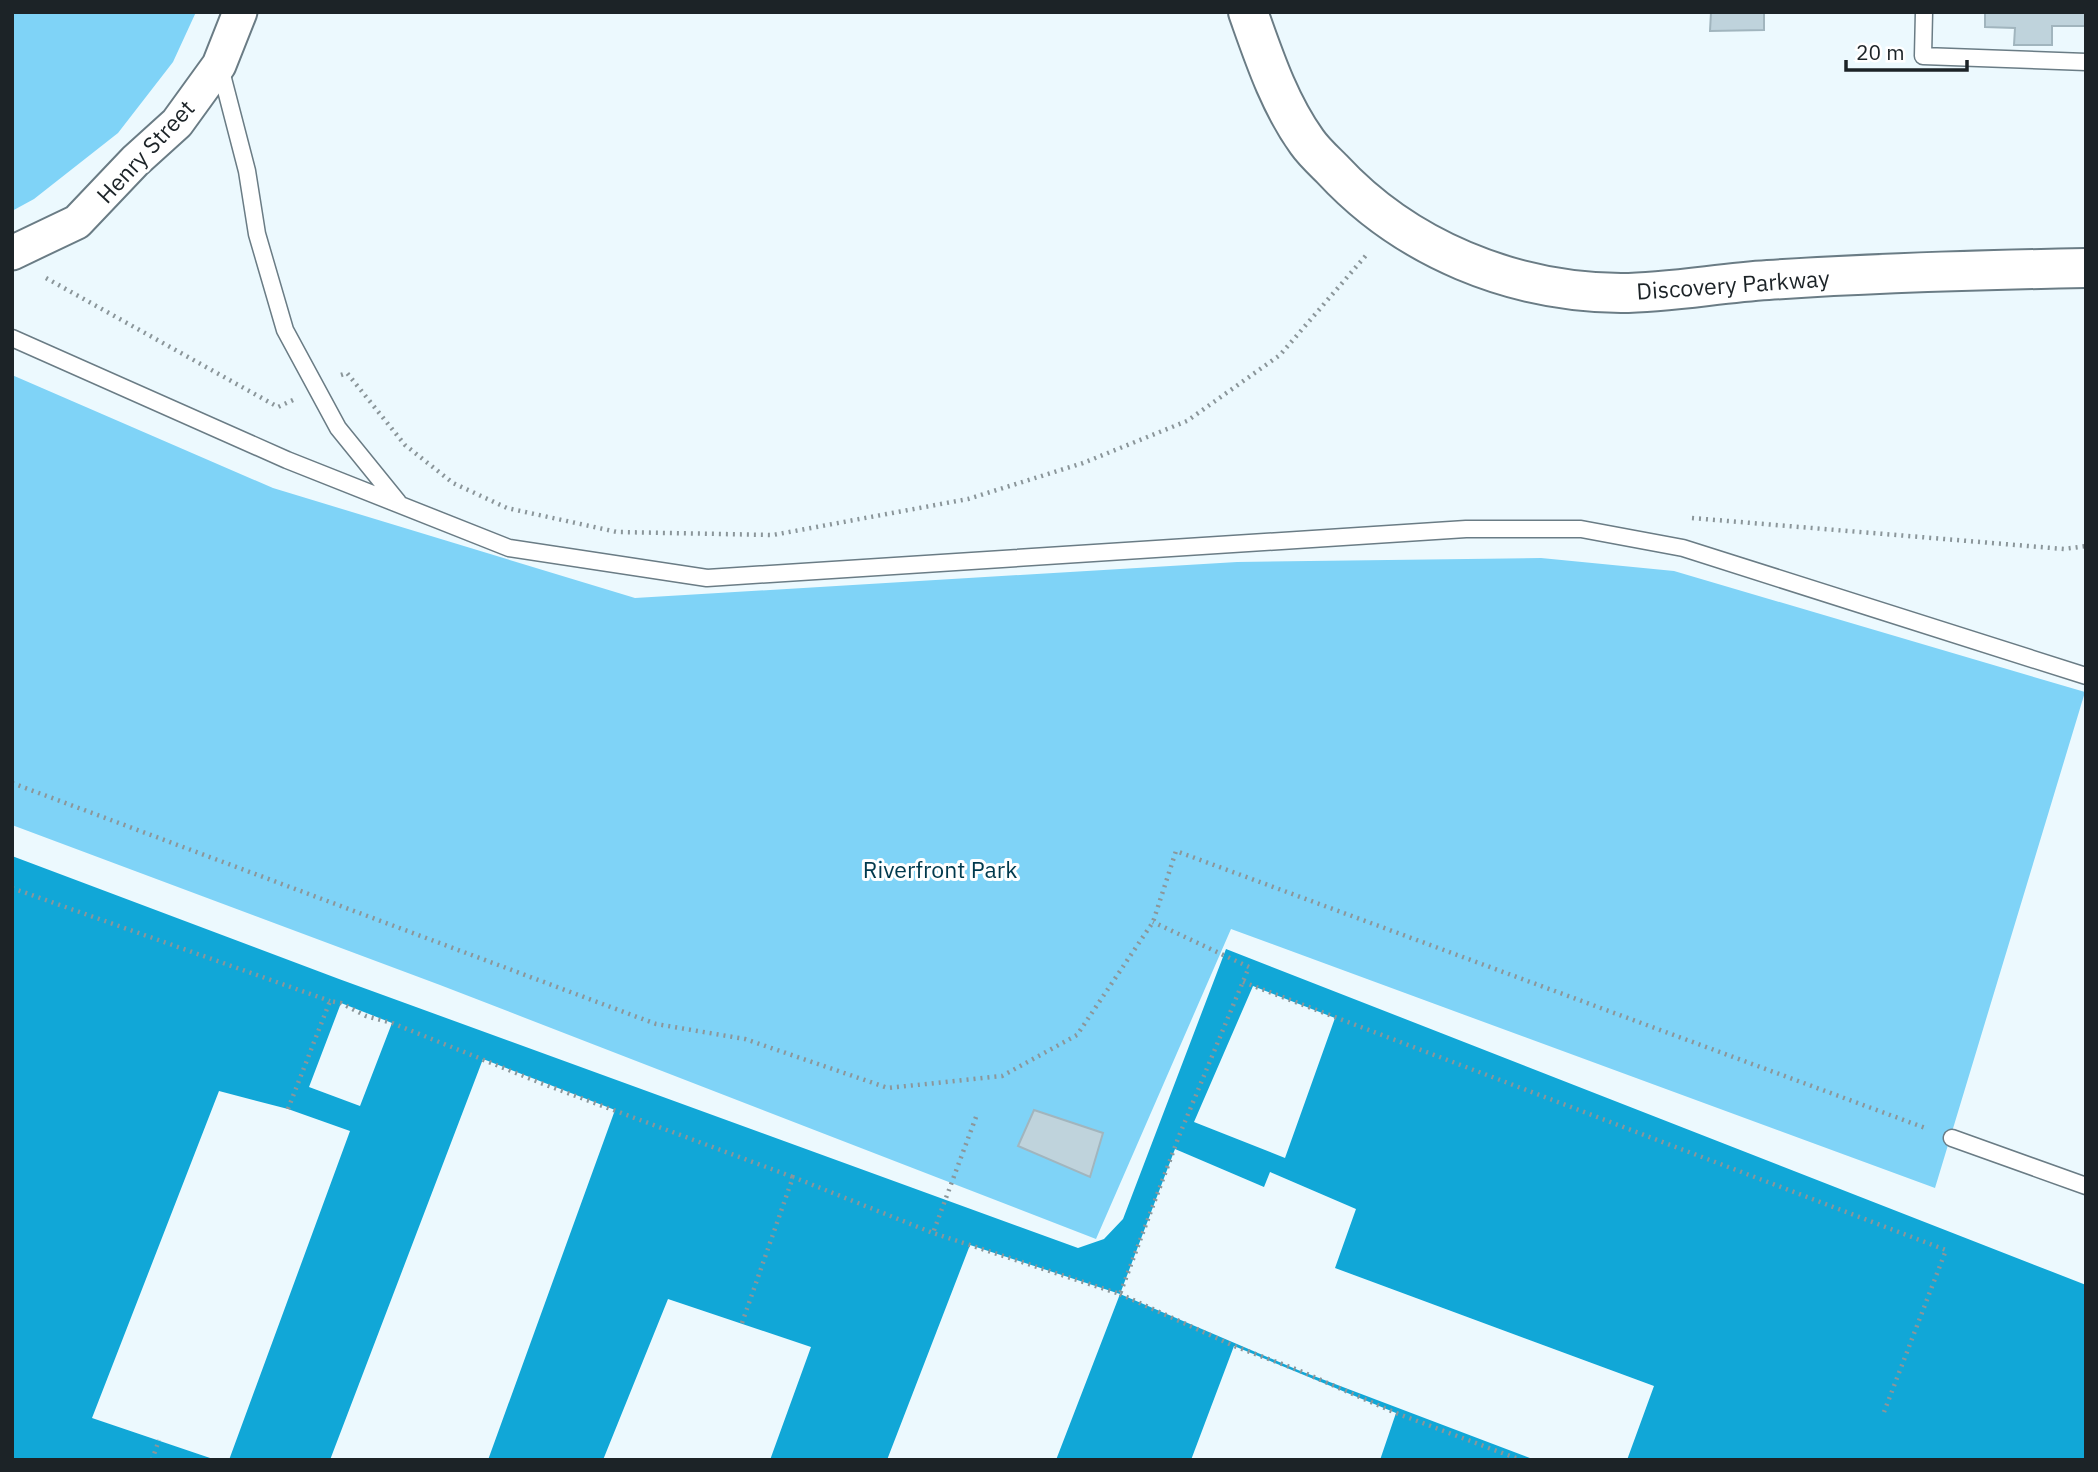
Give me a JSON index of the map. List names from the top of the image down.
{
  "streets": {
    "street": ["Henry Street", "Discovery Parkway"]
  },
  "parks": ["Riverfront Park"],
  "scale_bar": "20 m"
}
